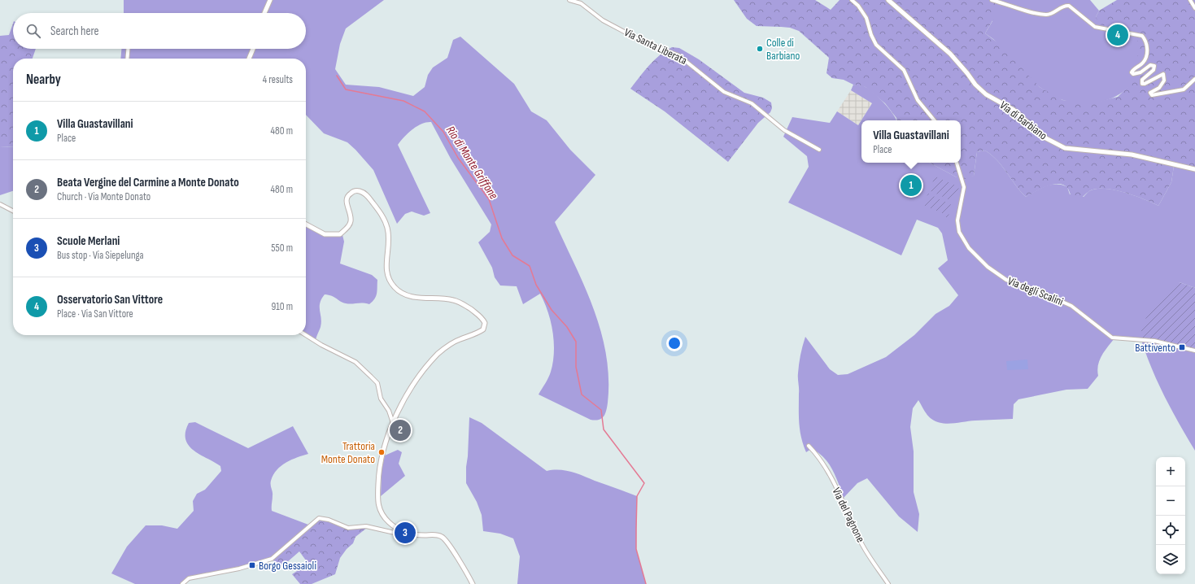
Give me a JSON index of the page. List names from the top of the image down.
{
  "streets": {
    "street": [
      "Via Santa Liberata",
      "Via di Barbiano",
      "Via degli Scalini",
      "Via del Pagnone"
    ]
  },
  "water": ["Rio di Monte Griffone"],
  "places": {
    "other": ["Colle di Barbiano", "Trattoria Monte Donato"],
    "transit": ["Battivento", "Borgo Gessaioli"]
  },
  "page": {
    "search": "Search here",
    "pins": [
      "4",
      "1",
      "2",
      "3"
    ],
    "heading": ["Nearby", "4 results"],
    "list": [
      {
        "mark": "1",
        "name": "Villa Guastavillani",
        "note": "Place",
        "value": "480 m"
      },
      {
        "mark": "2",
        "name": "Beata Vergine del Carmine a Monte Donato",
        "note": "Church · Via Monte Donato",
        "value": "480 m"
      },
      {
        "mark": "3",
        "name": "Scuole Merlani",
        "note": "Bus stop · Via Siepelunga",
        "value": "550 m"
      },
      {
        "mark": "4",
        "name": "Osservatorio San Vittore",
        "note": "Place · Via San Vittore",
        "value": "910 m"
      }
    ],
    "popup": ["Villa Guastavillani", "Place"],
    "map_buttons": ["+", "−"]
  }
}
